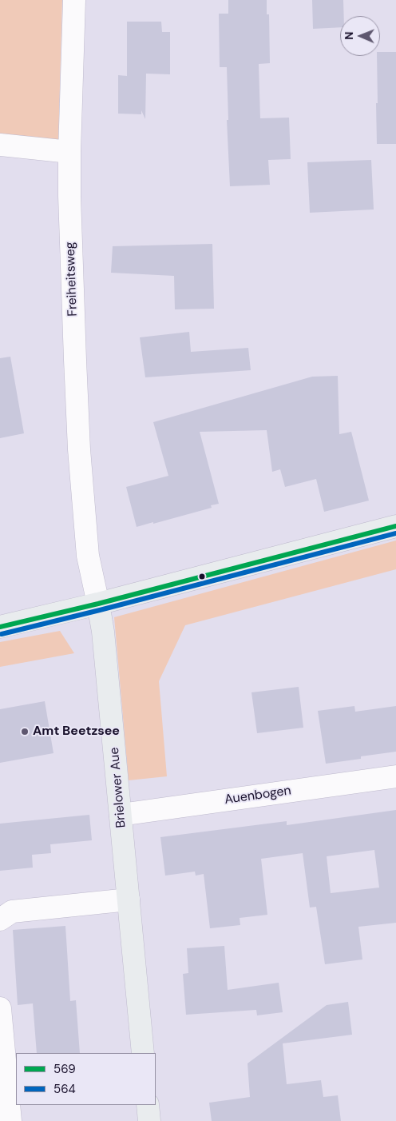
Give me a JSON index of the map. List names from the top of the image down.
{
  "streets": {
    "street": ["Freiheitsweg", "Brielower Aue", "Auenbogen"]
  },
  "crossings": [
    ["Freiheitsweg", "Brielower Aue"],
    ["Brielower Aue", "Auenbogen"]
  ],
  "places": ["Amt Beetzsee"],
  "lines": ["transit line 569", "transit line 564"],
  "legend": ["569", "564"],
  "north": "left"
}
